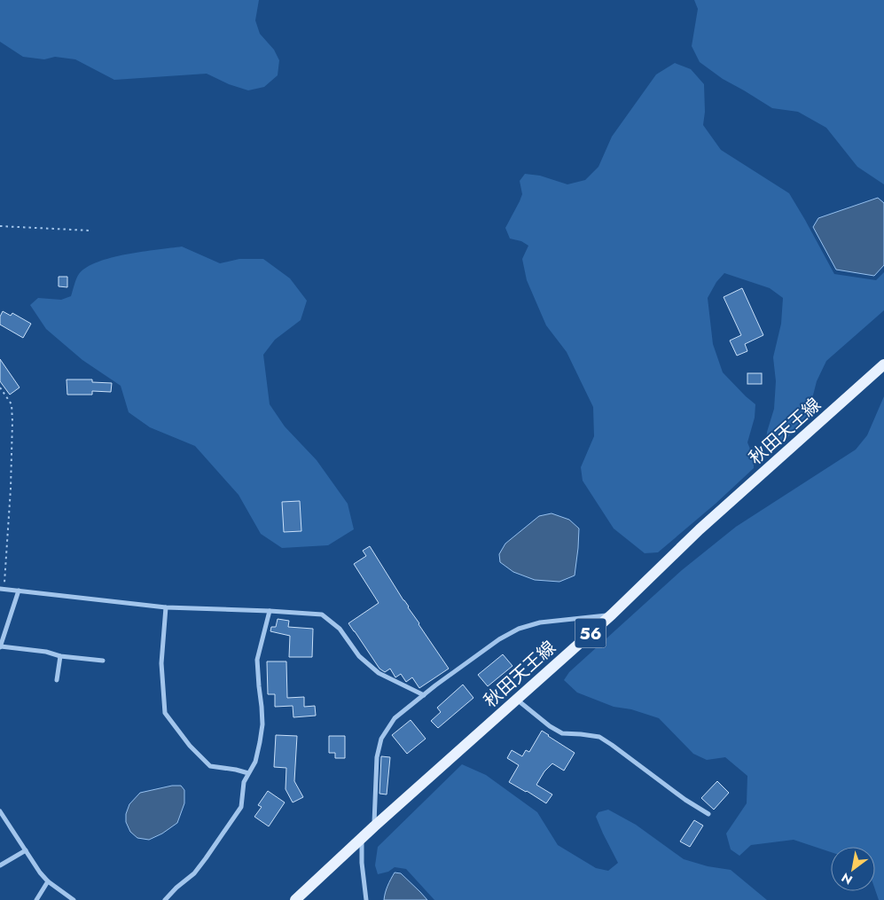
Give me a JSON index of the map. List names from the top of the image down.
{
  "streets": {
    "main road": ["秋田天王線", "56"]
  },
  "north": "bottom left"
}
